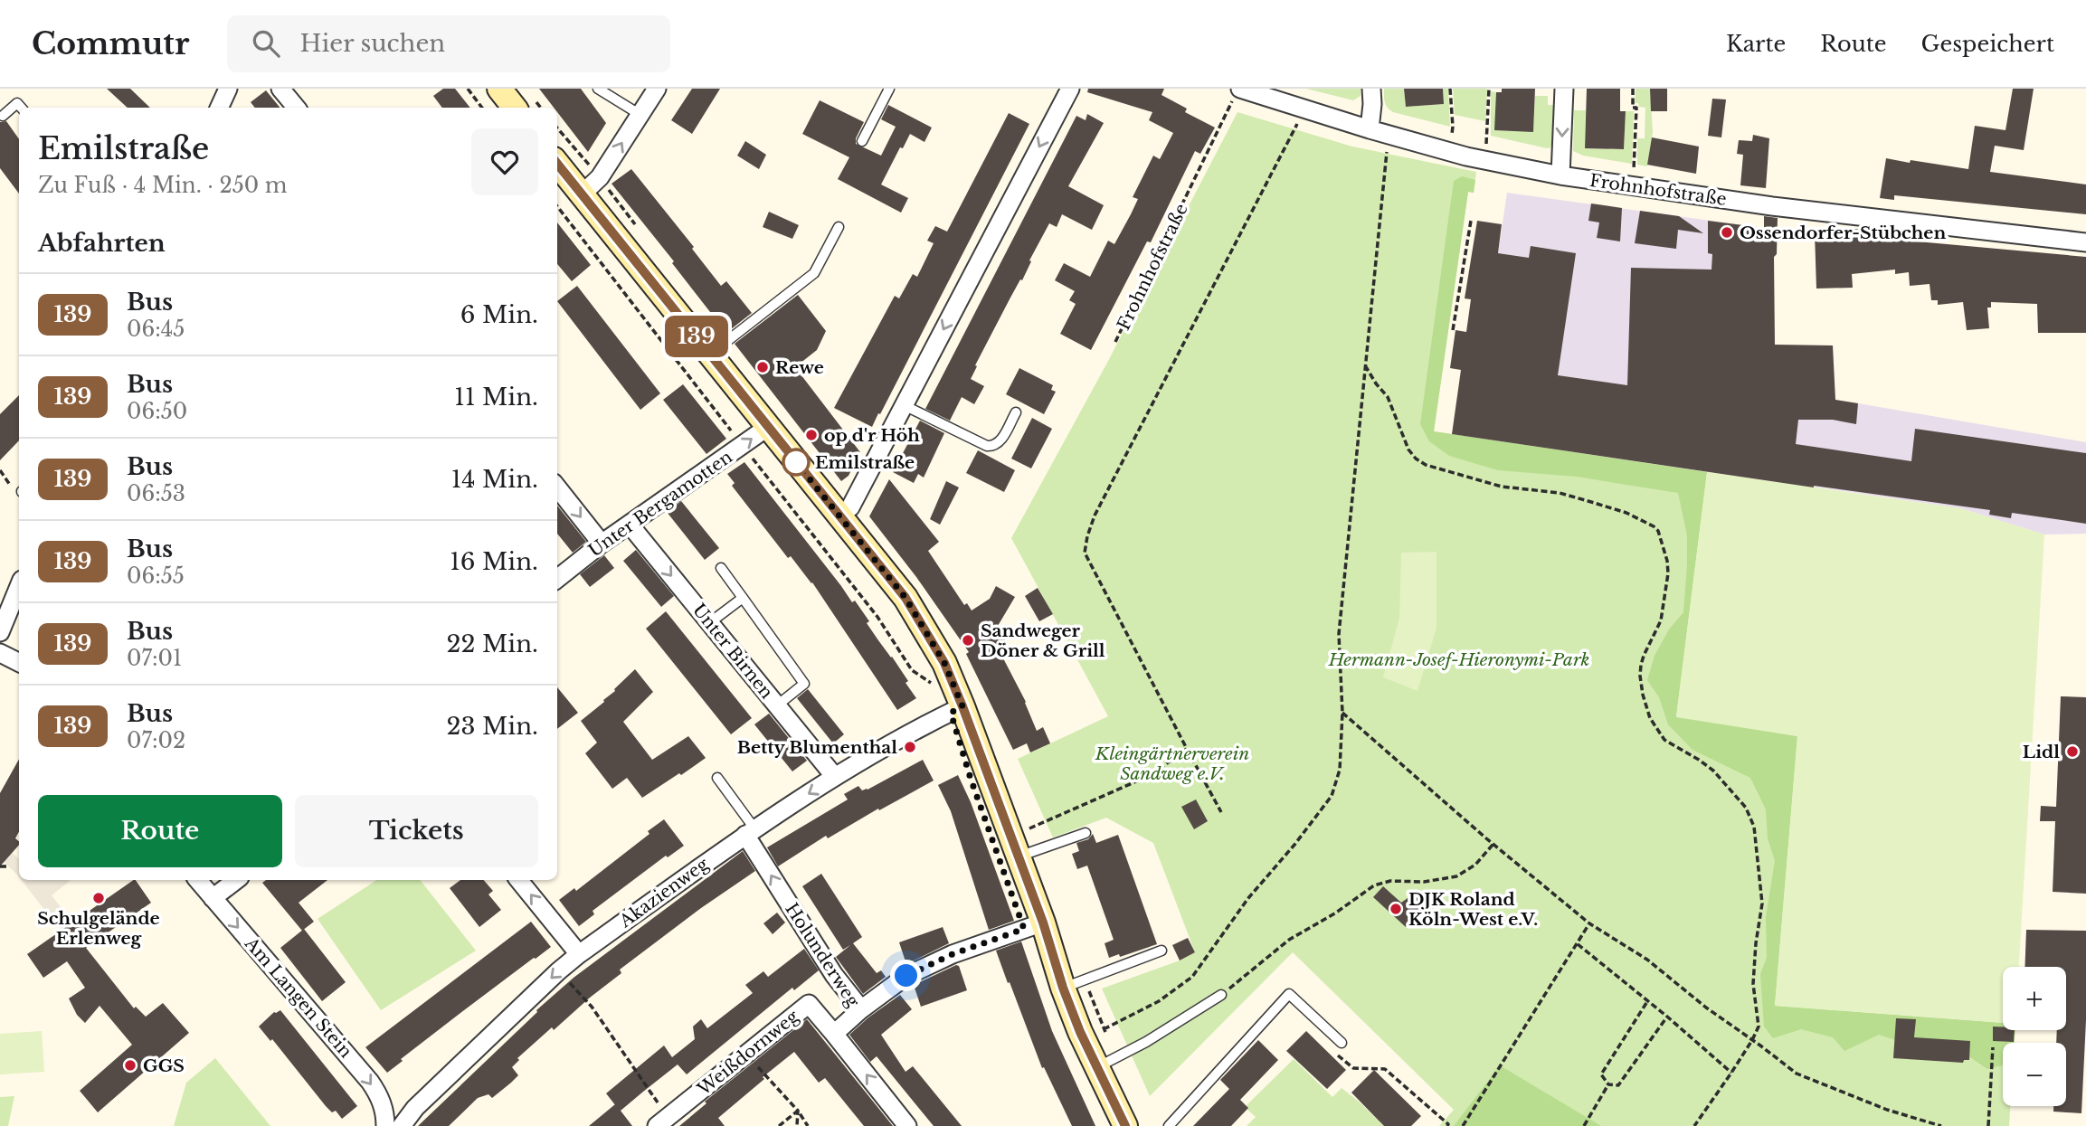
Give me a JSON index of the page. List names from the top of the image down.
{
  "streets": {
    "street": [
      "Frohnhofstraße",
      "Unter Bergamotten",
      "Unter Birnen",
      "Akazienweg",
      "Holunderweg",
      "Am Langen Stein",
      "Weißdornweg"
    ]
  },
  "crossings": [
    ["Unter Bergamotten", "Unter Birnen"],
    ["Unter Birnen", "Akazienweg"],
    ["Akazienweg", "Holunderweg"],
    ["Holunderweg", "Weißdornweg"]
  ],
  "one_way": [
    "Unter Birnen",
    "Akazienweg",
    "Holunderweg",
    "Am Langen Stein"
  ],
  "parks": ["Hermann-Josef-Hieronymi-Park", "Kleingärtnerverein Sandweg e.V."],
  "places": [
    "Ossendorfer-Stübchen",
    "Rewe",
    "op d'r Höh",
    "Emilstraße",
    "Sandweger Döner & Grill",
    "Betty Blumenthal",
    "Lidl",
    "Schulgelände Erlenweg",
    "DJK Roland Köln-West e.V.",
    "GGS"
  ],
  "lines": ["bus line 139"],
  "page": {
    "header": "Commutr",
    "search": "Hier suchen",
    "nav": ["Karte", "Route", "Gespeichert"],
    "on_map": "139",
    "heading": [
      ["Emilstraße", "Zu Fuß · 4 Min. · 250 m"],
      "Abfahrten"
    ],
    "list": [
      {
        "mark": "139",
        "name": "Bus",
        "note": "06:45",
        "value": "6 Min."
      },
      {
        "mark": "139",
        "name": "Bus",
        "note": "06:50",
        "value": "11 Min."
      },
      {
        "mark": "139",
        "name": "Bus",
        "note": "06:53",
        "value": "14 Min."
      },
      {
        "mark": "139",
        "name": "Bus",
        "note": "06:55",
        "value": "16 Min."
      },
      {
        "mark": "139",
        "name": "Bus",
        "note": "07:01",
        "value": "22 Min."
      },
      {
        "mark": "139",
        "name": "Bus",
        "note": "07:02",
        "value": "23 Min."
      }
    ],
    "buttons": ["Route", "Tickets"],
    "map_buttons": ["+", "−"]
  }
}
